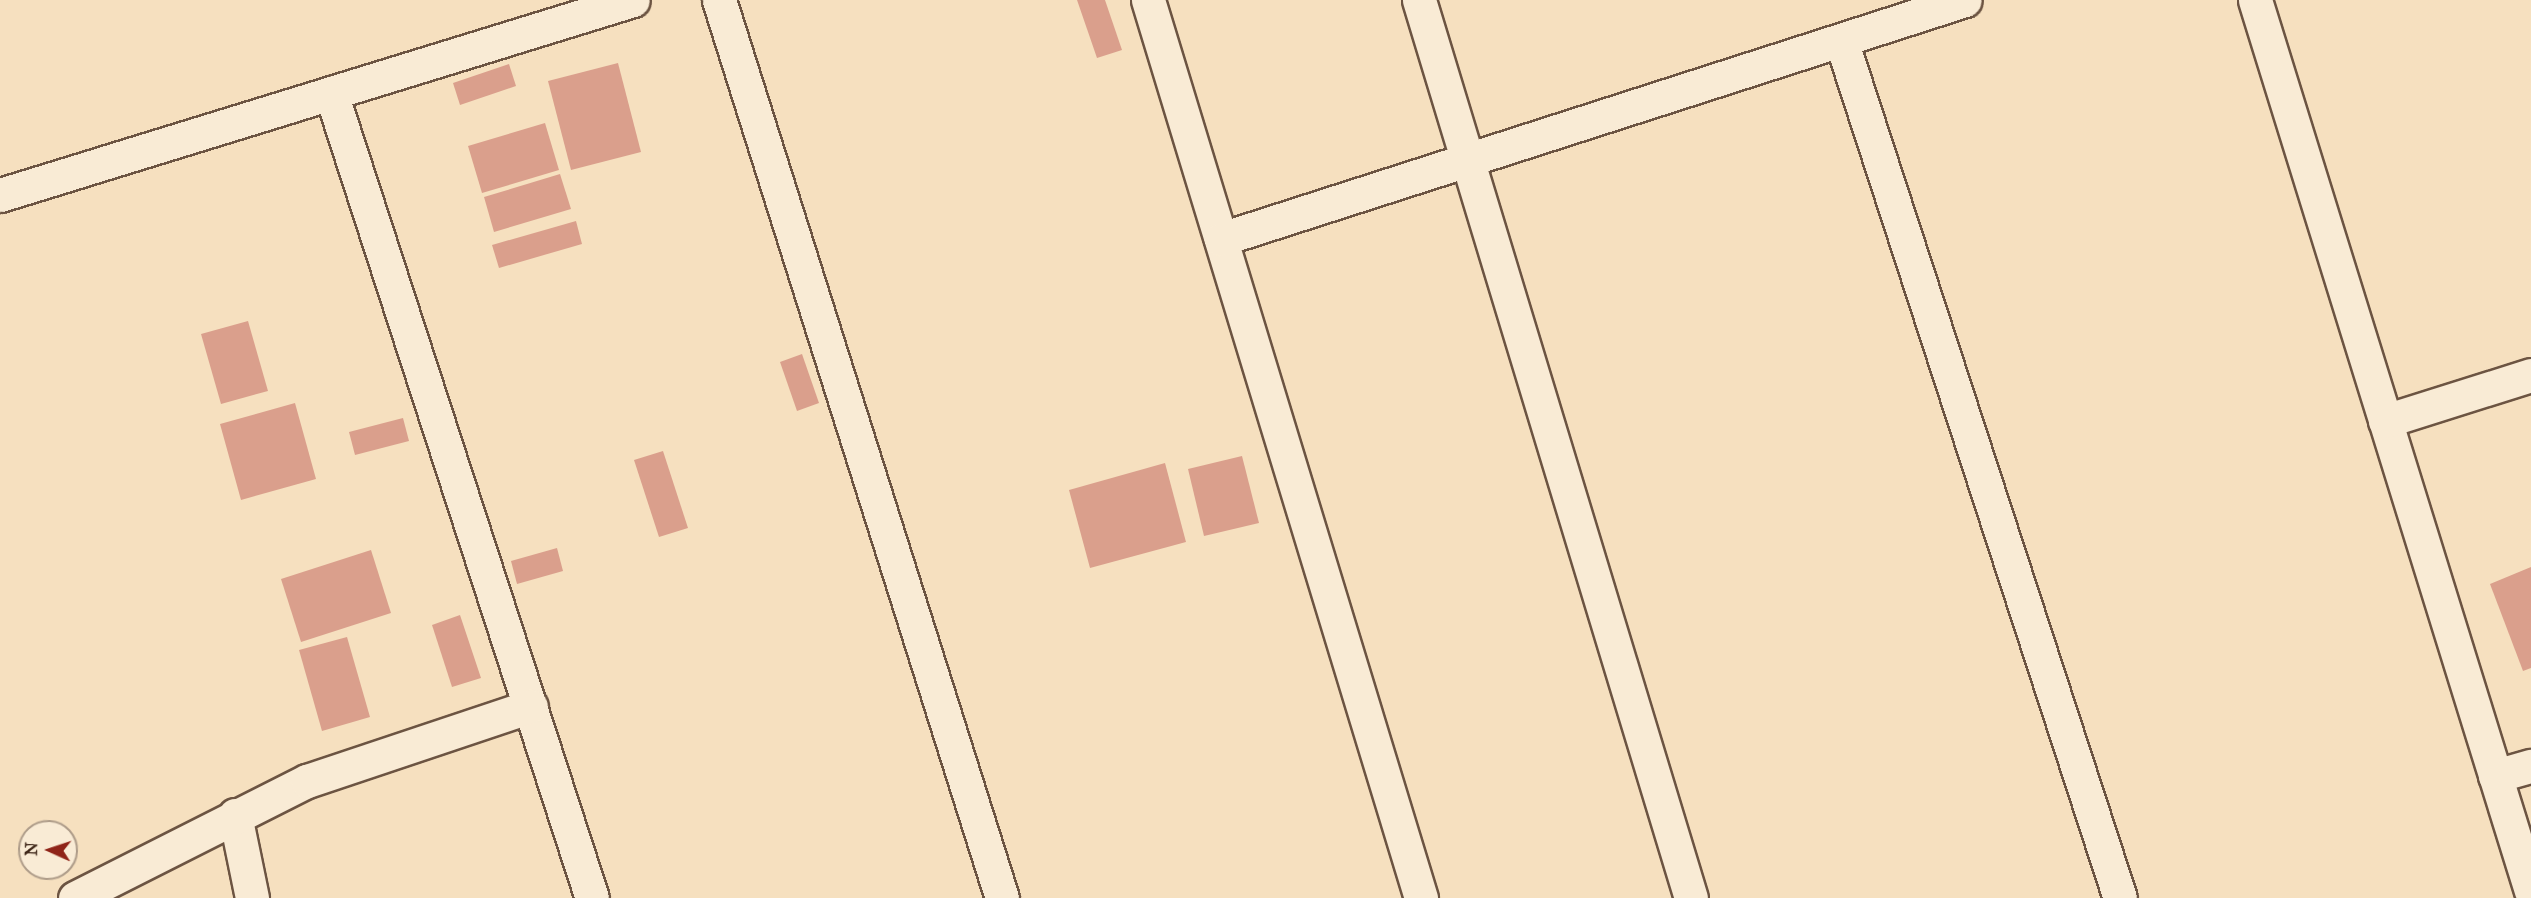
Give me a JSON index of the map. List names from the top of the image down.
{
  "north": "left"
}
